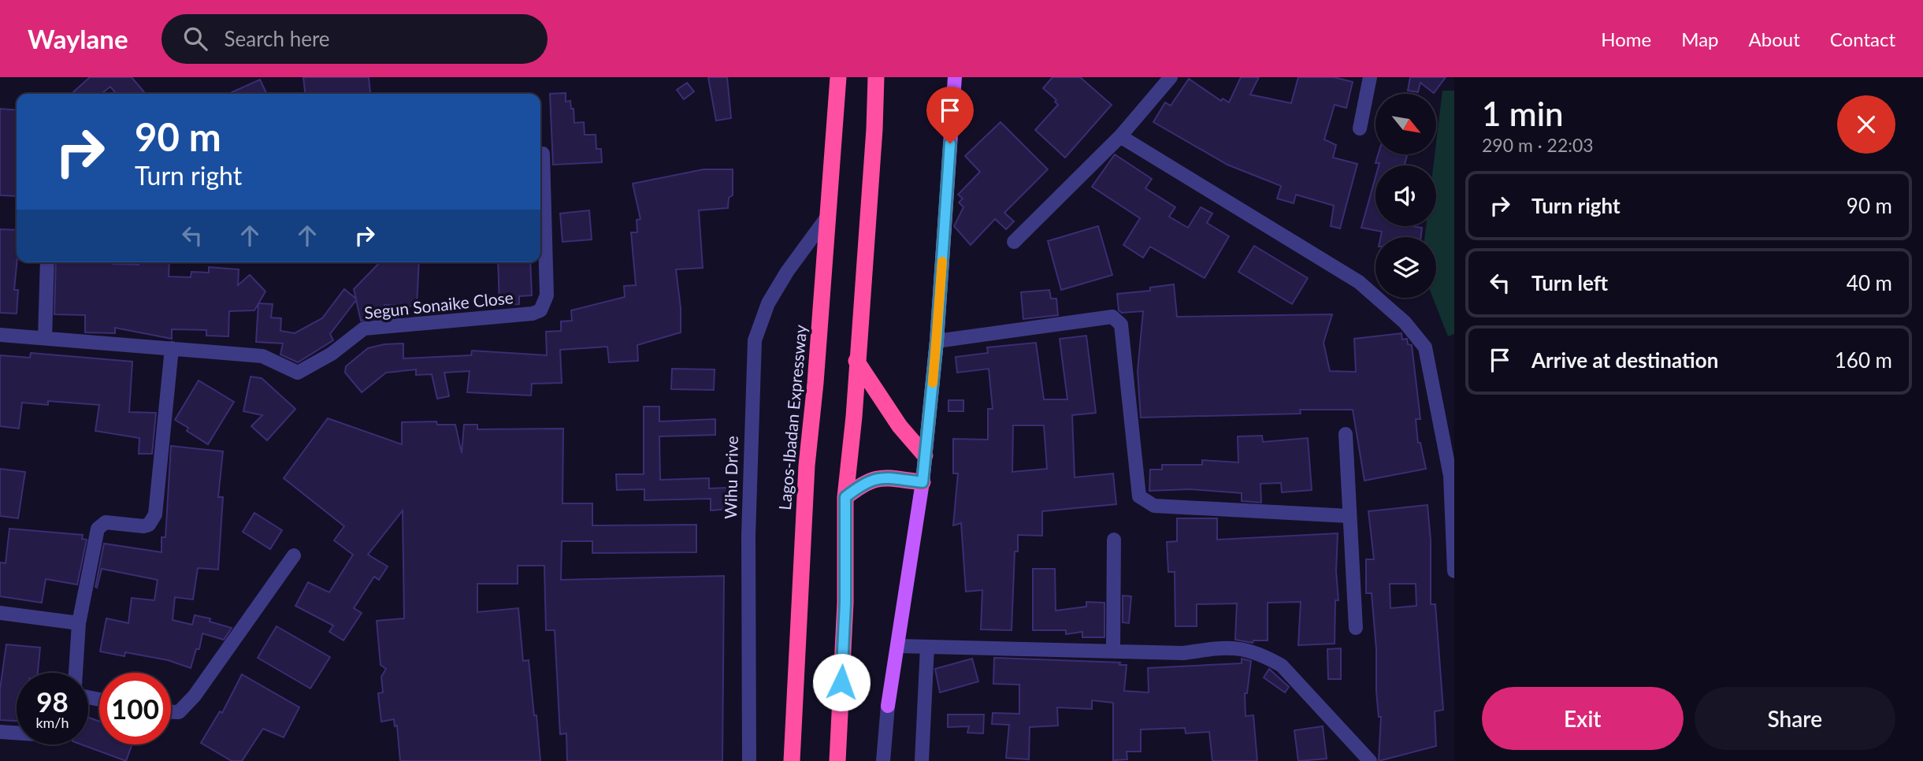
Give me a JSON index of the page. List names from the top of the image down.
{
  "streets": {
    "highway": ["Lagos-Ibadan Expressway"],
    "street": ["Segun Sonaike Close", "Wihu Drive"]
  },
  "crossings": [
    ["Lagos-Ibadan Expressway", "Wihu Drive"]
  ],
  "north": "bottom right",
  "page": {
    "header": "Waylane",
    "search": "Search here",
    "nav": [
      "Home",
      "Map",
      "About",
      "Contact"
    ],
    "heading": ["1 min", "290 m · 22:03"],
    "turn": ["90 m", "Turn right"],
    "list": [
      {
        "name": "Turn right",
        "value": "90 m"
      },
      {
        "name": "Turn left",
        "value": "40 m"
      },
      {
        "name": "Arrive at destination",
        "value": "160 m"
      }
    ],
    "speed": "98 km/h",
    "limit": "100",
    "buttons": ["Exit", "Share"]
  }
}
